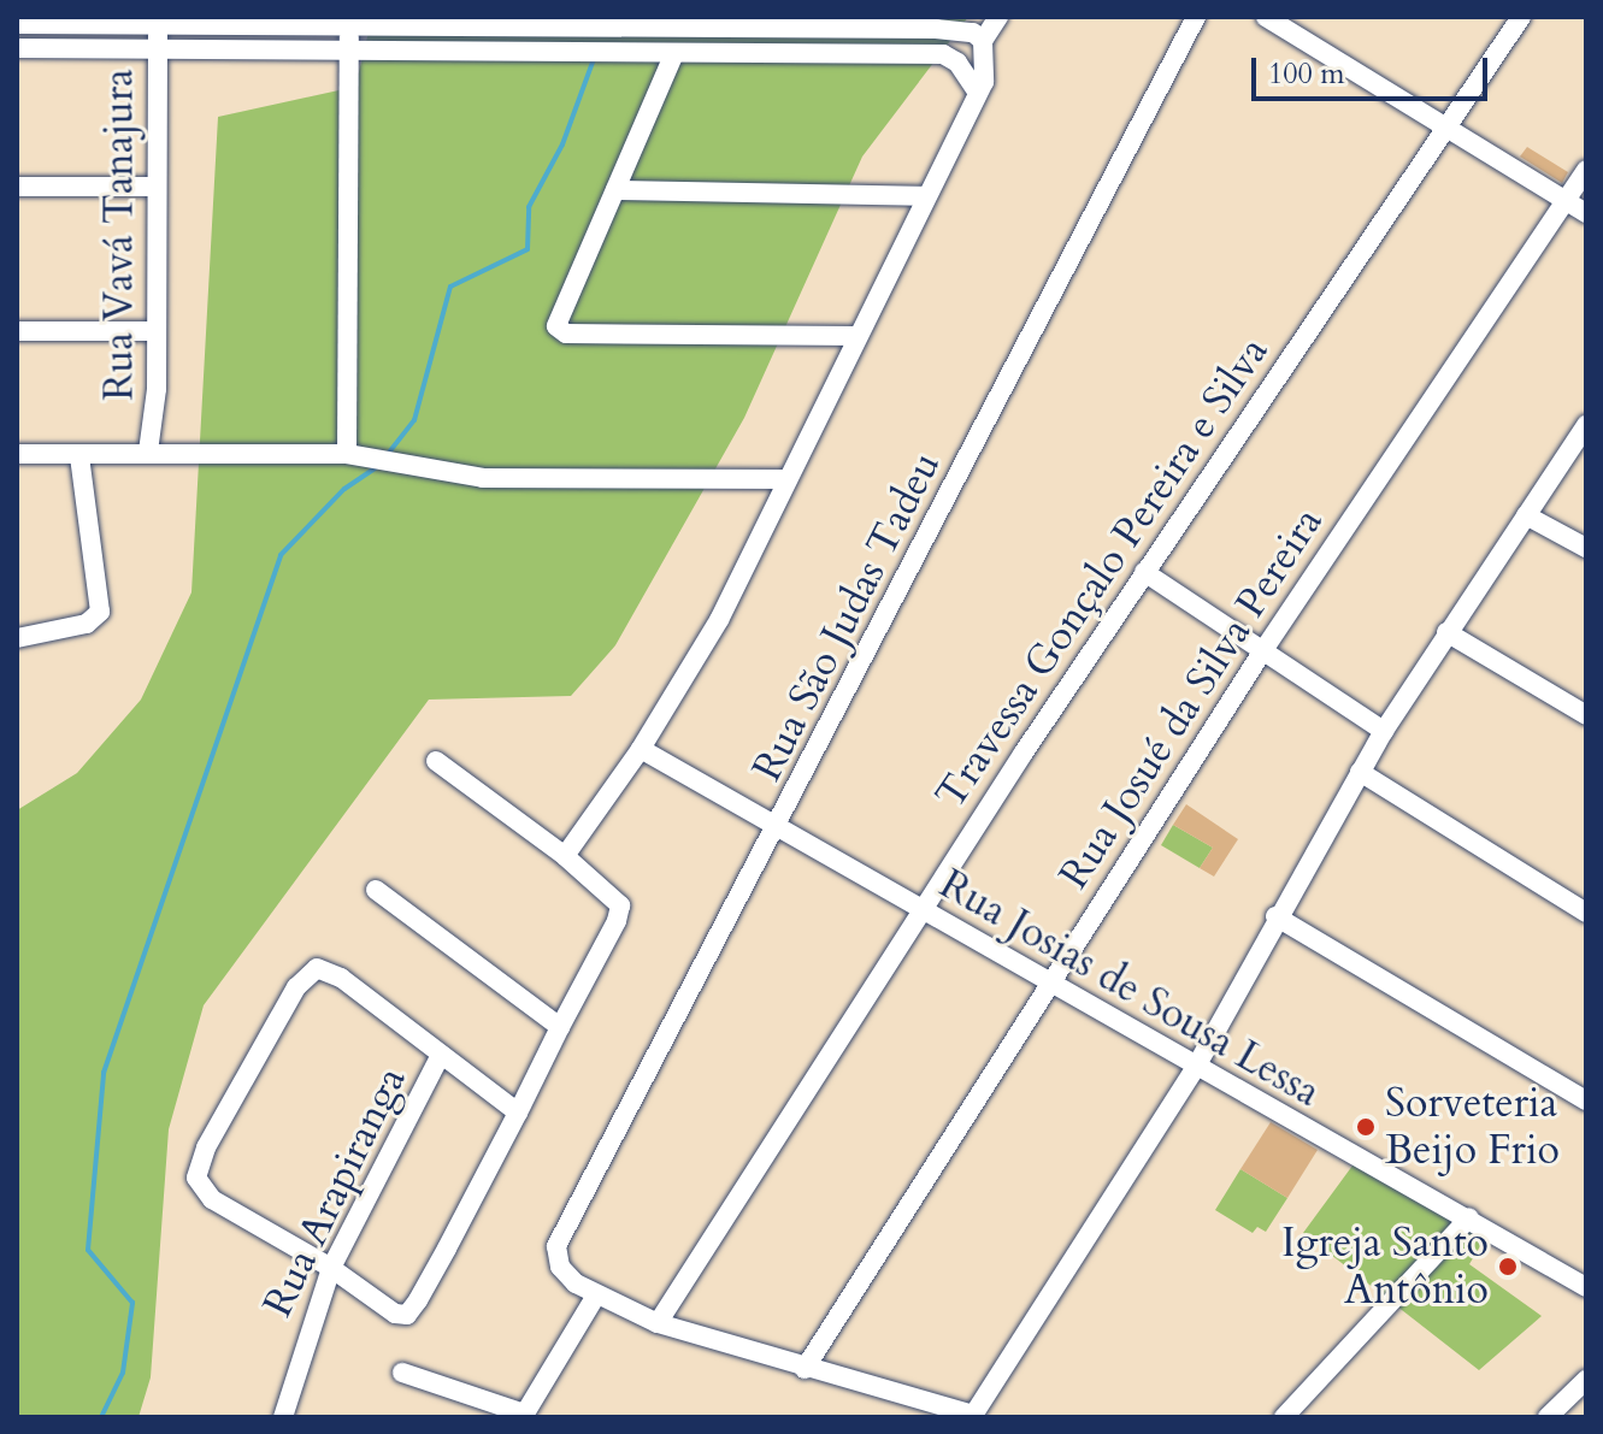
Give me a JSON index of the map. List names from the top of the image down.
{
  "streets": {
    "street": [
      "Rua Vavá Tanajura",
      "Travessa Gonçalo Pereira e Silva",
      "Rua São Judas Tadeu",
      "Rua Josué da Silva Pereira",
      "Rua Josias de Sousa Lessa",
      "Rua Arapiranga"
    ]
  },
  "crossings": [
    ["Travessa Gonçalo Pereira e Silva", "Rua Josias de Sousa Lessa"],
    ["Rua São Judas Tadeu", "Rua Josias de Sousa Lessa"],
    ["Rua Josué da Silva Pereira", "Rua Josias de Sousa Lessa"]
  ],
  "places": ["Sorveteria Beijo Frio", "Igreja Santo Antônio"],
  "scale_bar": "100 m"
}
